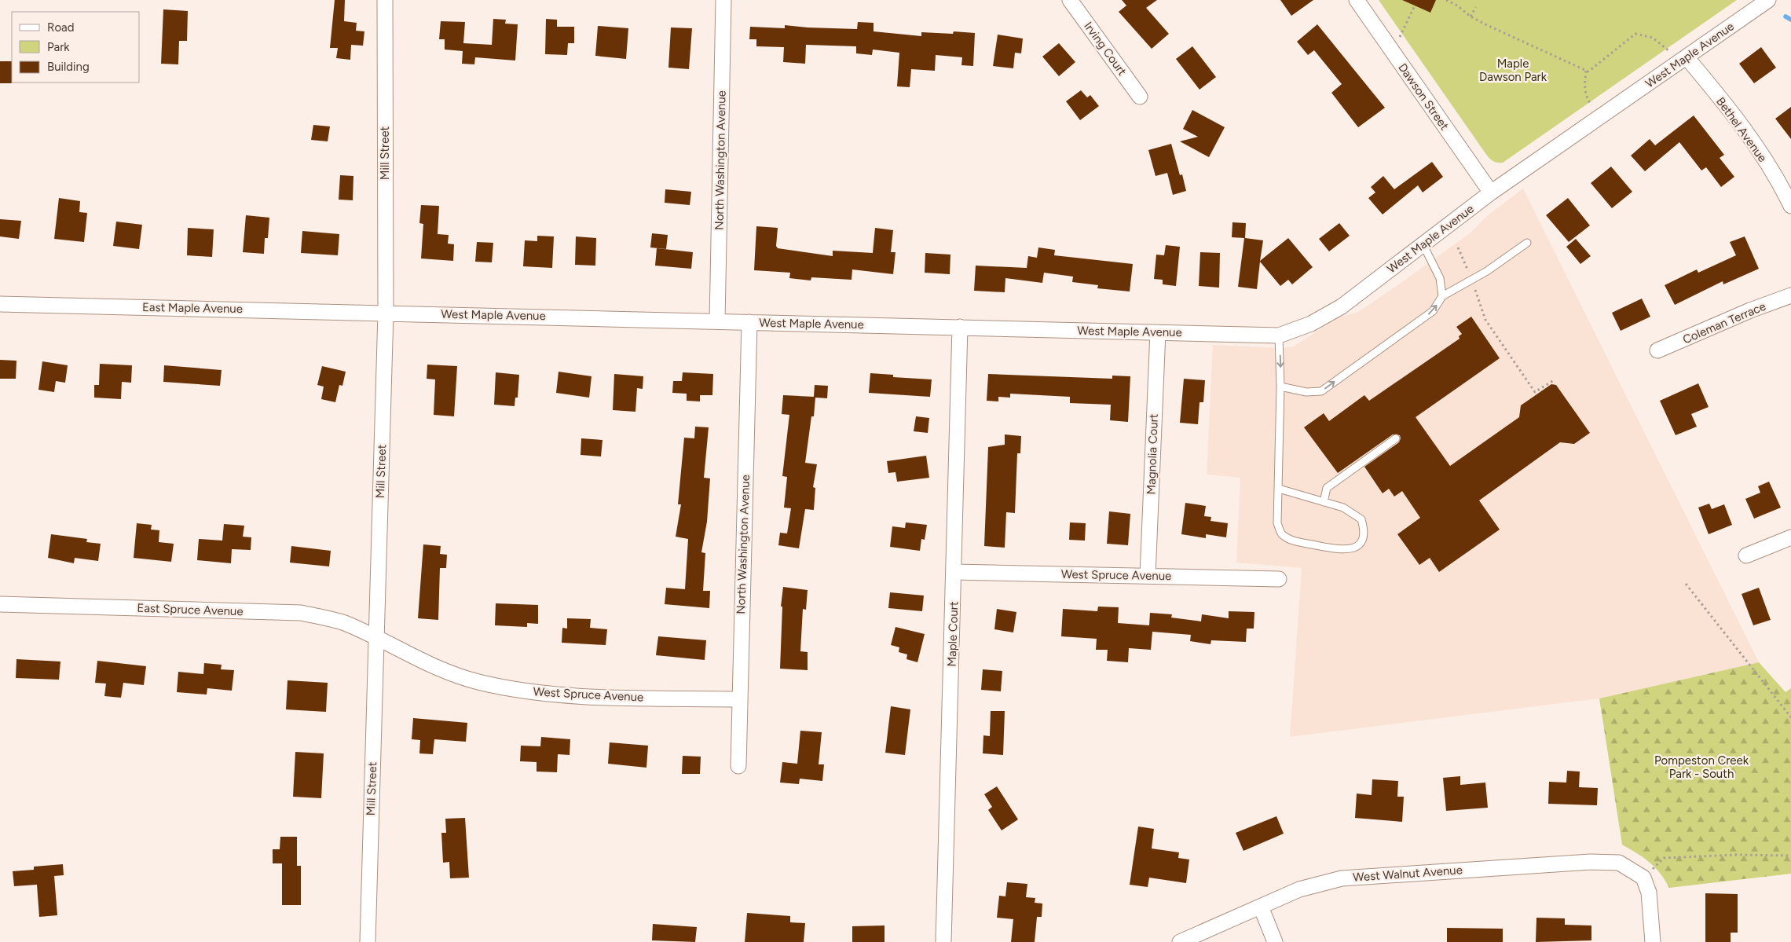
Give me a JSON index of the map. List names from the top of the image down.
{
  "streets": {
    "street": [
      "Irving Court",
      "West Maple Avenue",
      "Dawson Street",
      "Bethel Avenue",
      "Mill Street",
      "North Washington Avenue",
      "East Maple Avenue",
      "Coleman Terrace",
      "Magnolia Court",
      "West Spruce Avenue",
      "East Spruce Avenue",
      "Maple Court",
      "West Walnut Avenue"
    ]
  },
  "crossings": [
    ["West Maple Avenue", "Dawson Street"],
    ["West Maple Avenue", "Bethel Avenue"],
    ["West Maple Avenue", "Mill Street"],
    ["West Maple Avenue", "North Washington Avenue"],
    ["West Maple Avenue", "East Maple Avenue"],
    ["West Maple Avenue", "Magnolia Court"],
    ["West Maple Avenue", "Maple Court"],
    ["Mill Street", "East Maple Avenue"],
    ["Mill Street", "West Spruce Avenue"],
    ["Mill Street", "East Spruce Avenue"],
    ["North Washington Avenue", "West Spruce Avenue"],
    ["Magnolia Court", "West Spruce Avenue"],
    ["West Spruce Avenue", "East Spruce Avenue"],
    ["West Spruce Avenue", "Maple Court"]
  ],
  "parks": ["Maple Dawson Park", "Pompeston Creek Park - South"],
  "legend": ["Road", "Park", "Building"]
}
